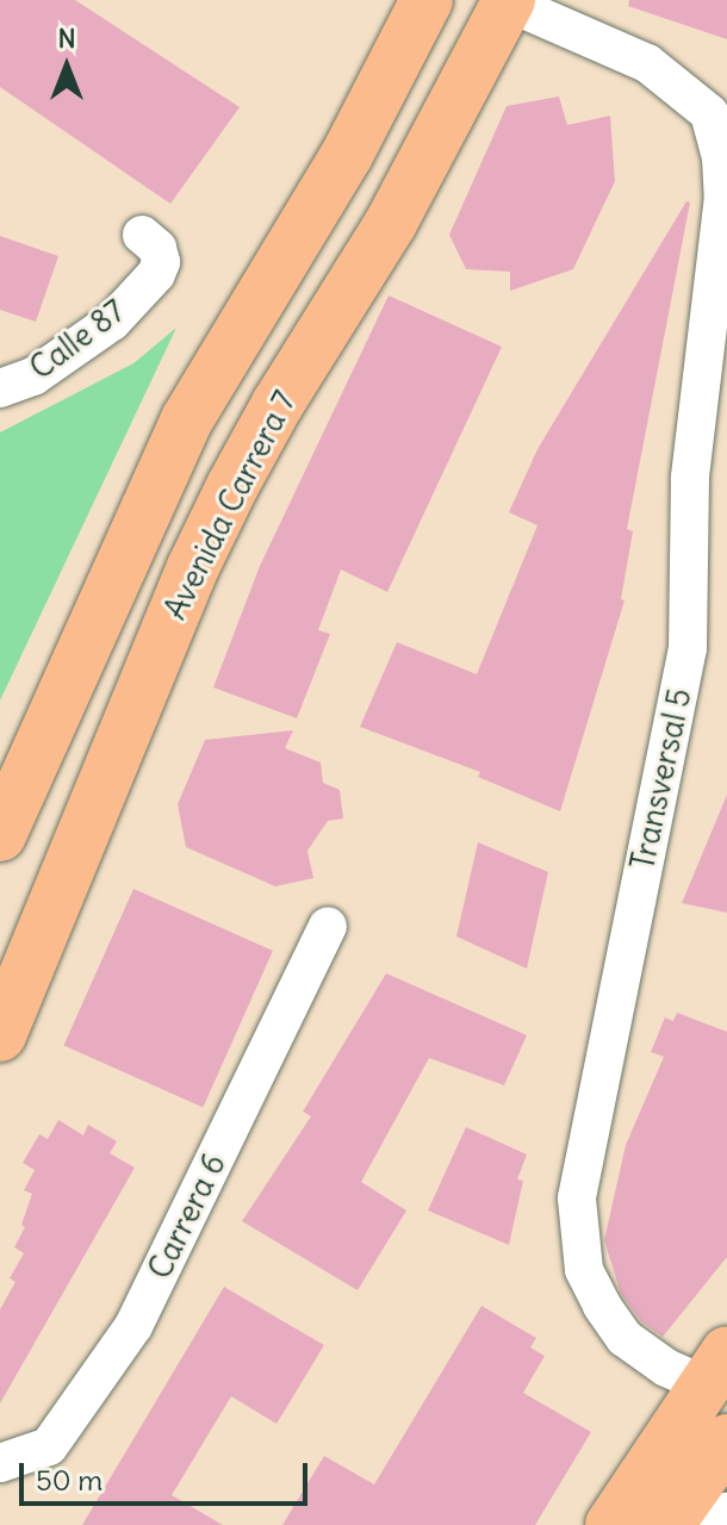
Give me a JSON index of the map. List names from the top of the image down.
{
  "streets": {
    "main road": ["Avenida Carrera 7"],
    "street": ["Calle 87", "Transversal 5", "Carrera 6"]
  },
  "crossings": [
    ["Avenida Carrera 7", "Transversal 5"]
  ],
  "scale_bar": "50 m",
  "north": "top"
}
